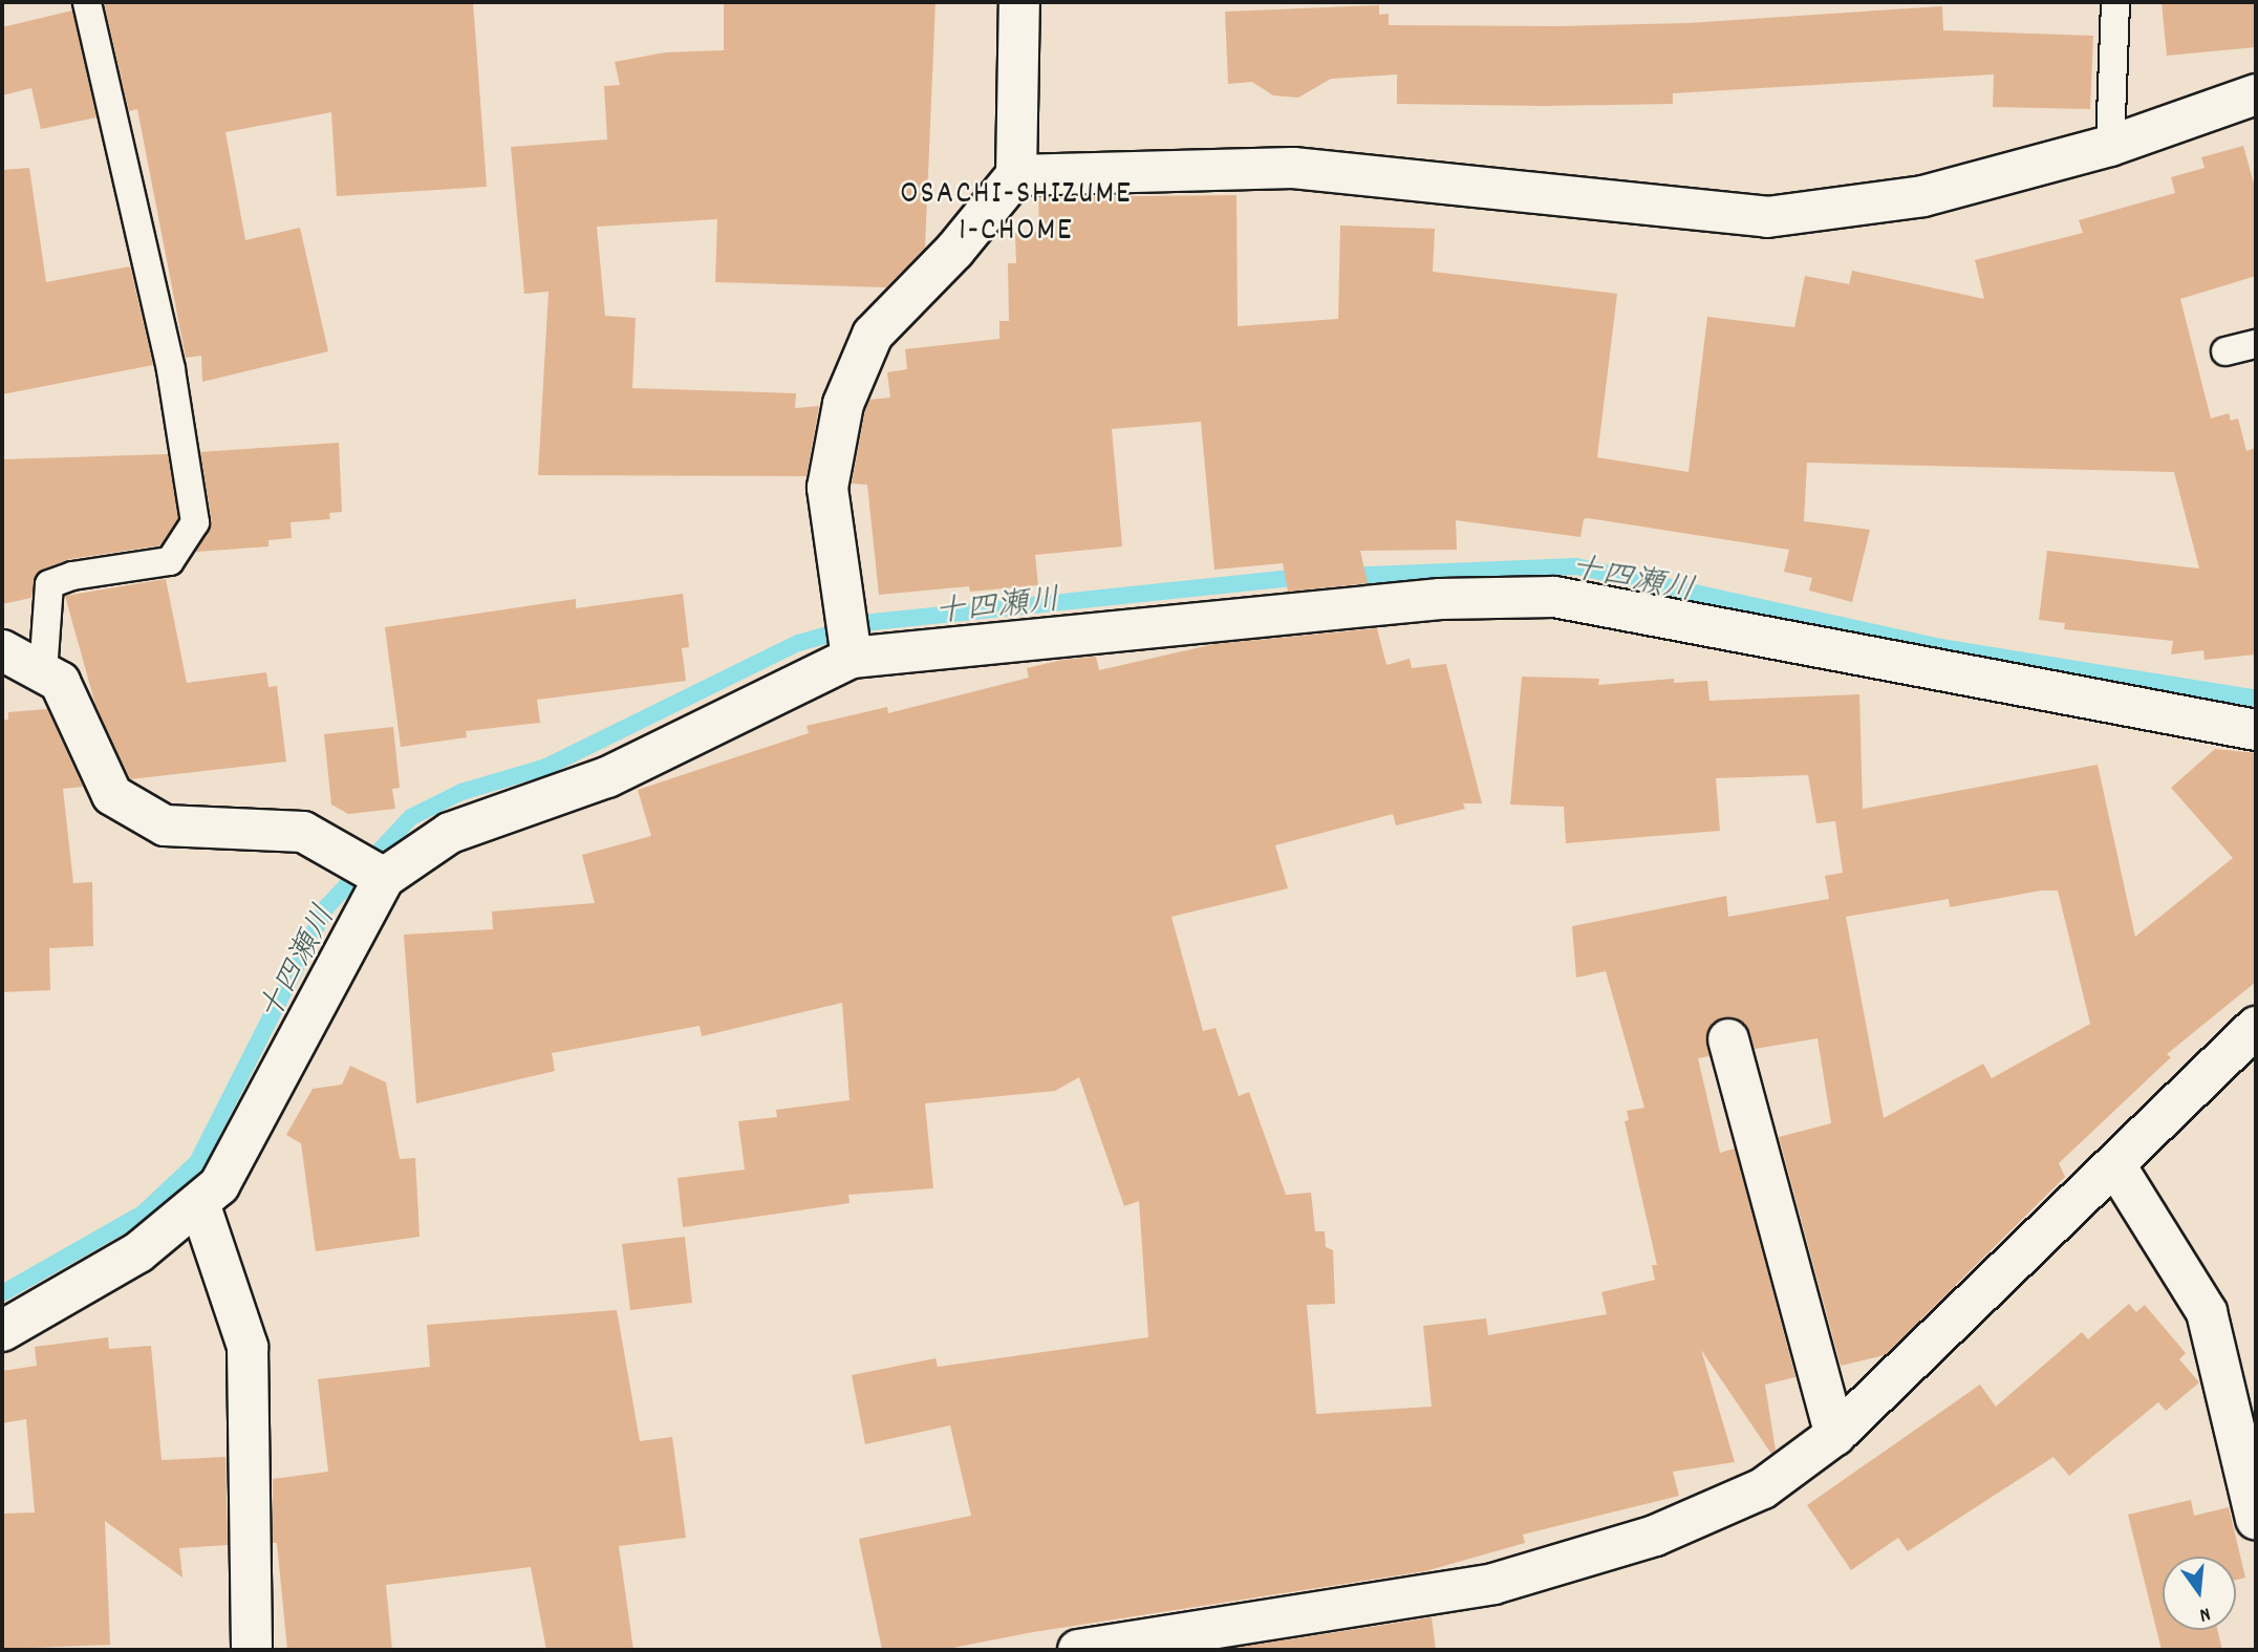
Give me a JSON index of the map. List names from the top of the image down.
{
  "districts": ["OSACHI-SHIZUME 1-CHOME"],
  "water": ["十四瀬川"],
  "north": "bottom"
}
